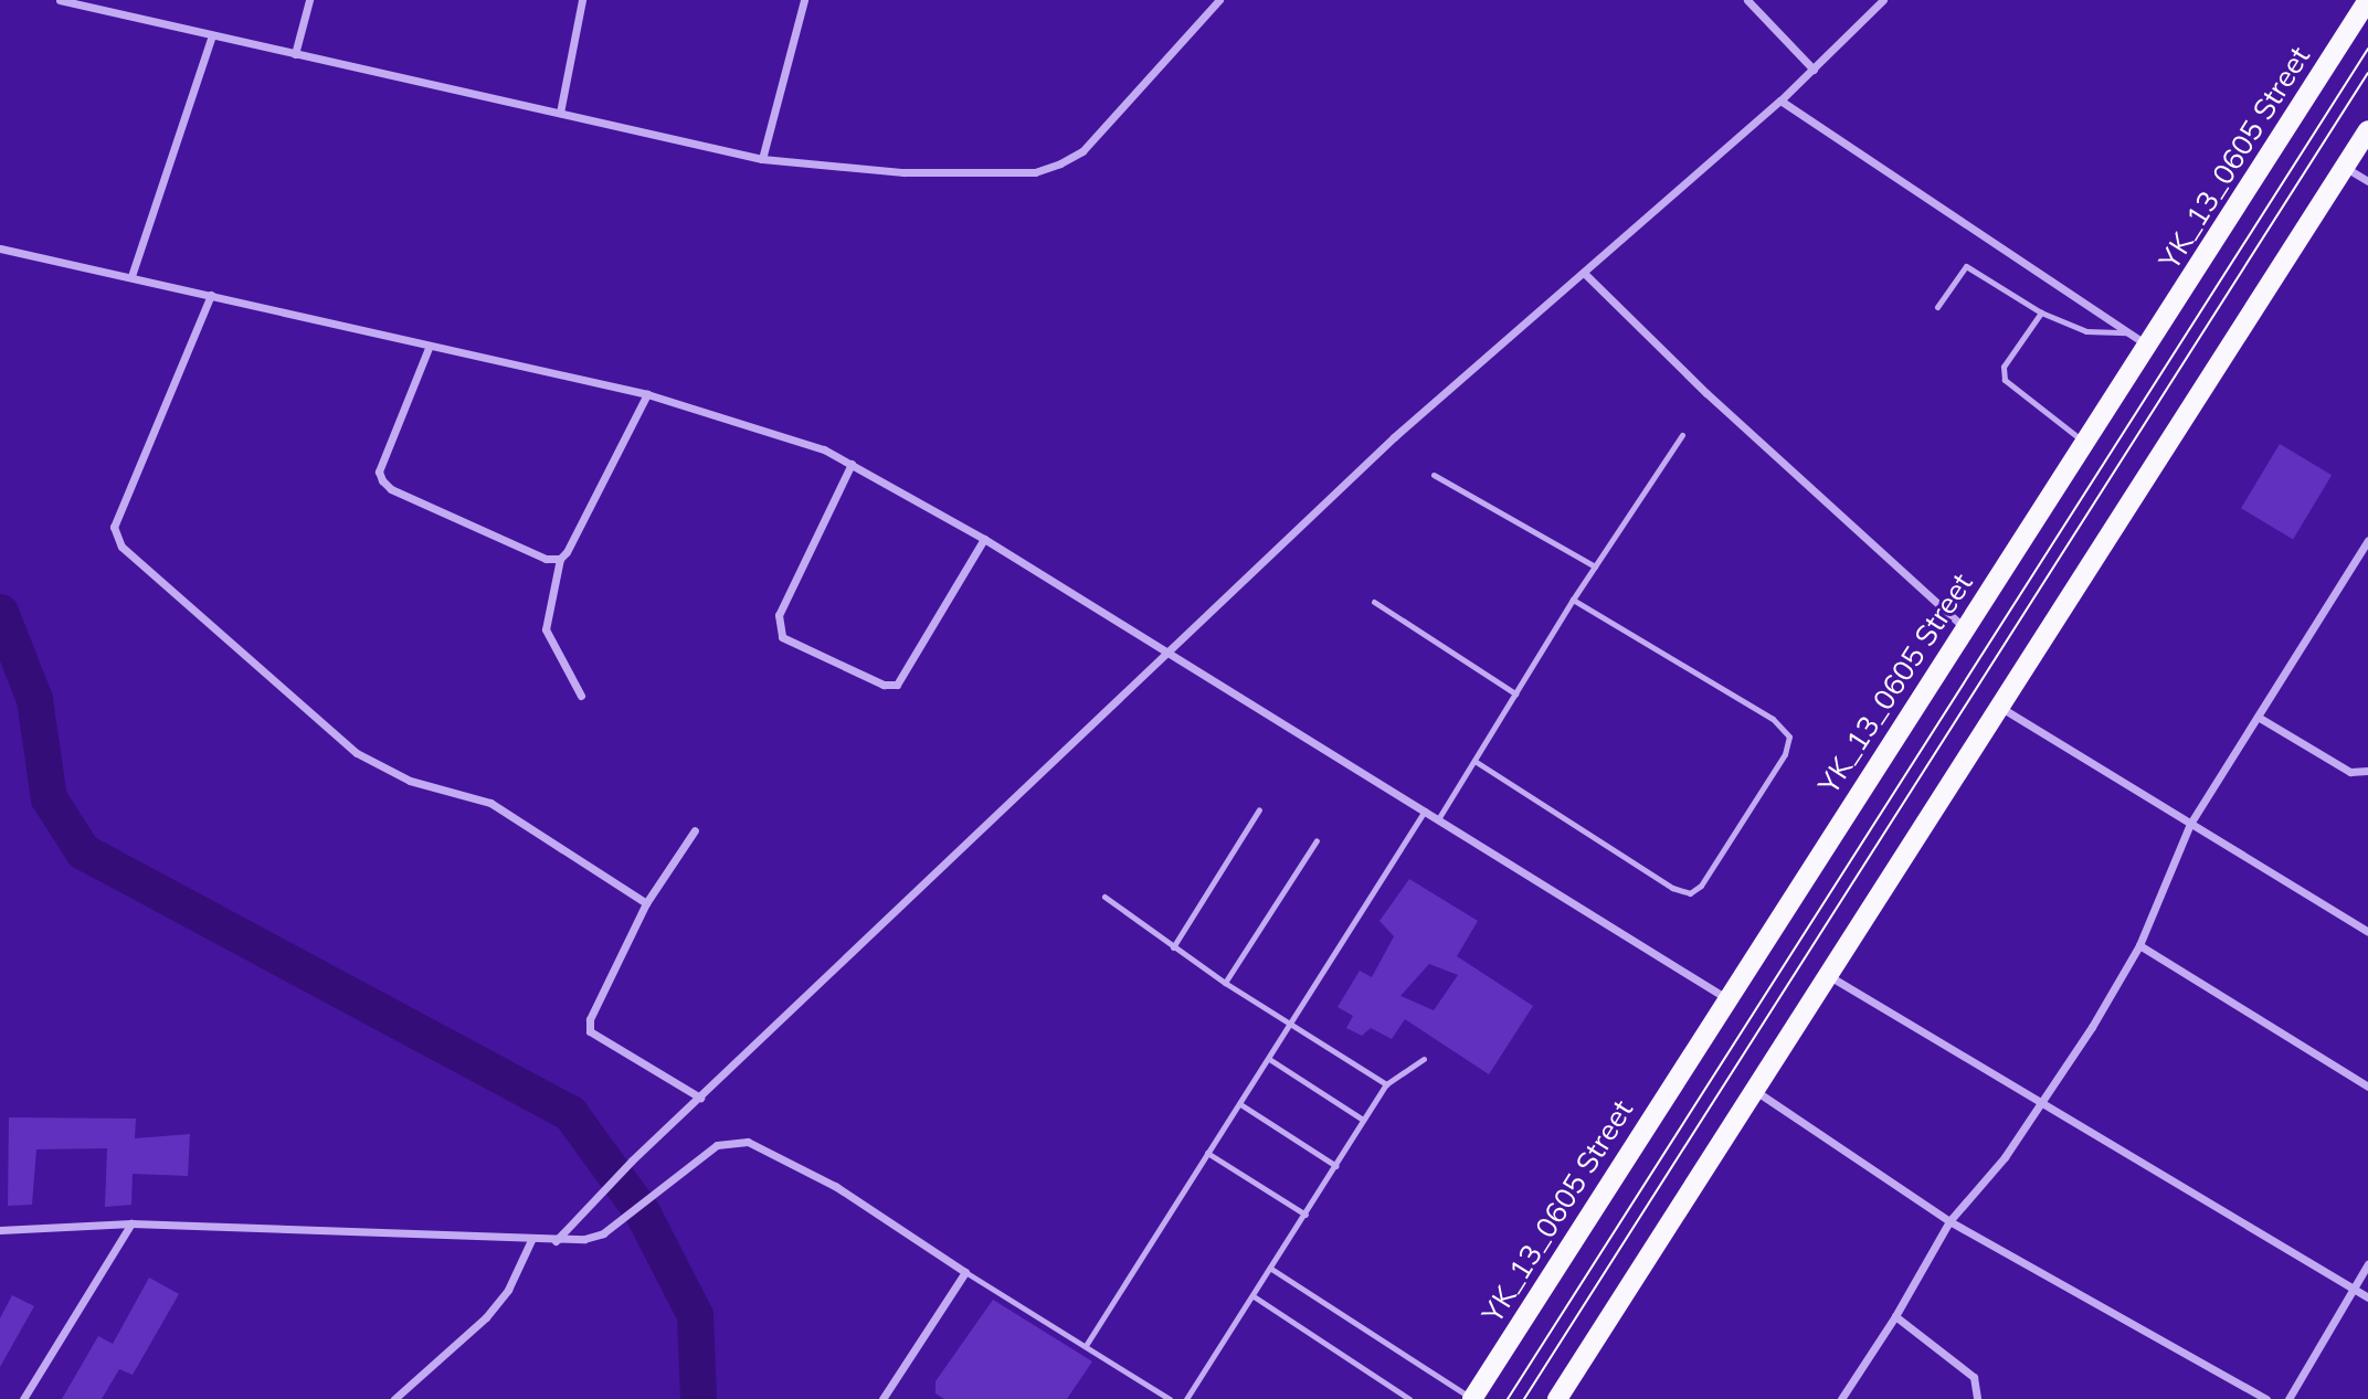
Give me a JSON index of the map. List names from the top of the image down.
{
  "streets": {
    "main road": ["YK_13_0605 Street"]
  }
}
